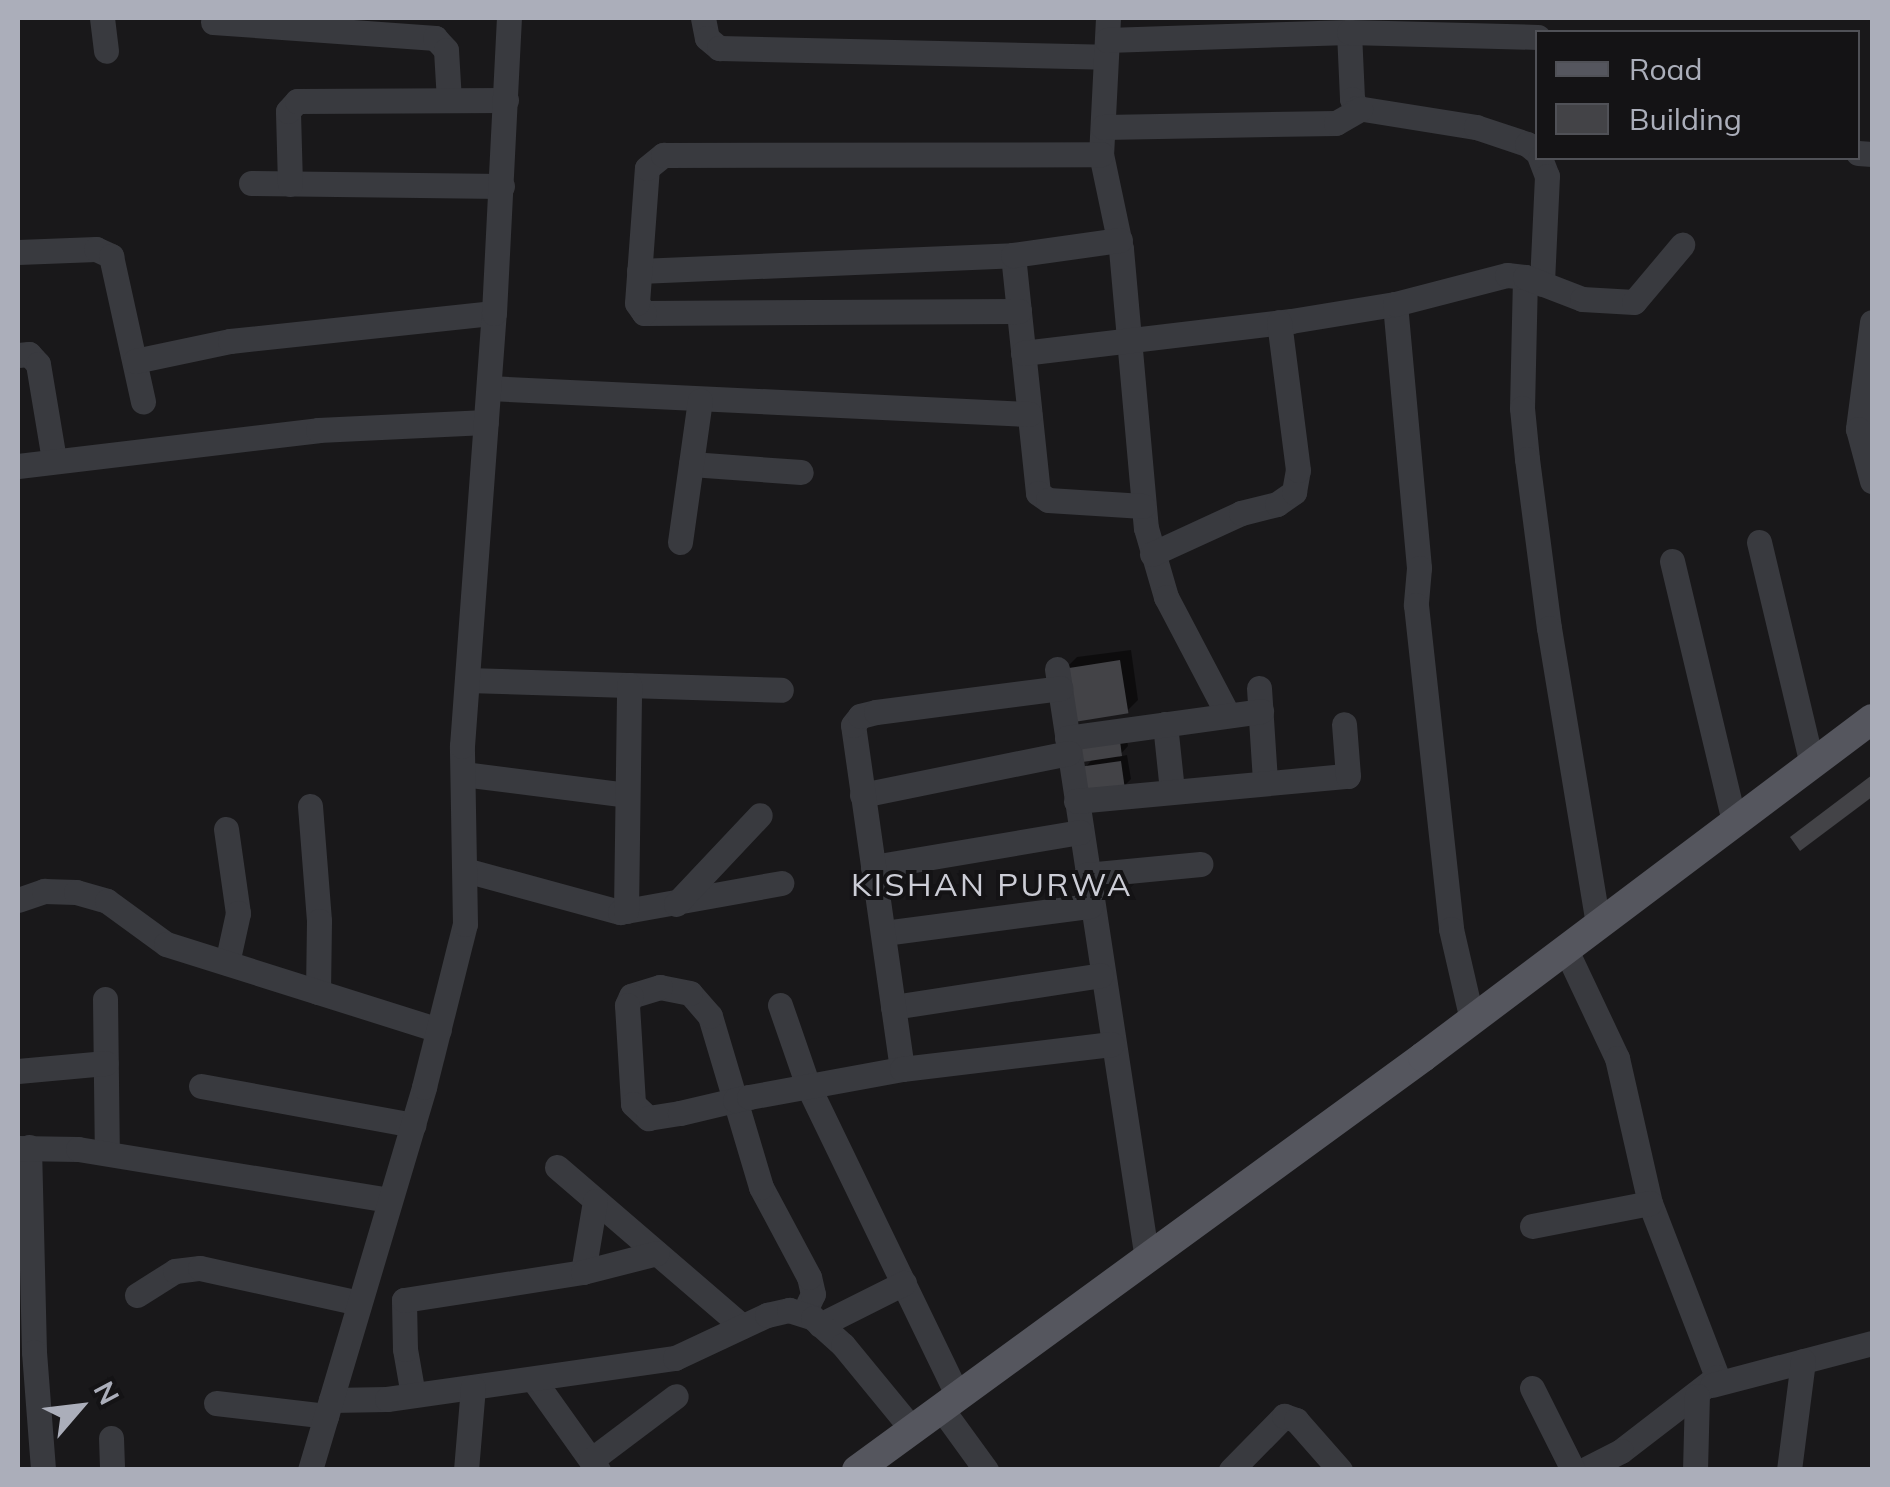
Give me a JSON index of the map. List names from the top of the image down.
{
  "districts": ["KISHAN PURWA"],
  "legend": ["Road", "Building"],
  "north": "top right"
}
